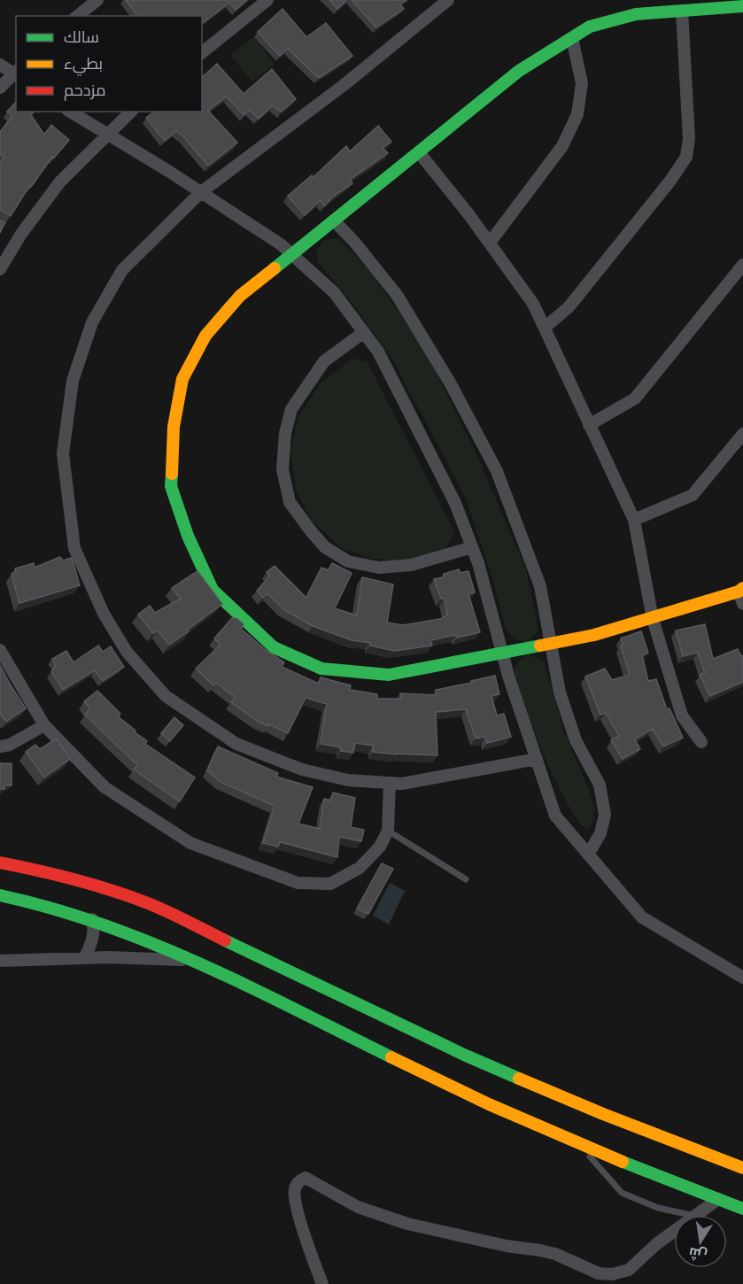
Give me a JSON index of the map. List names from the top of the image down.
{
  "legend": ["سالك", "بطيء", "مزدحم"],
  "north": "bottom"
}
